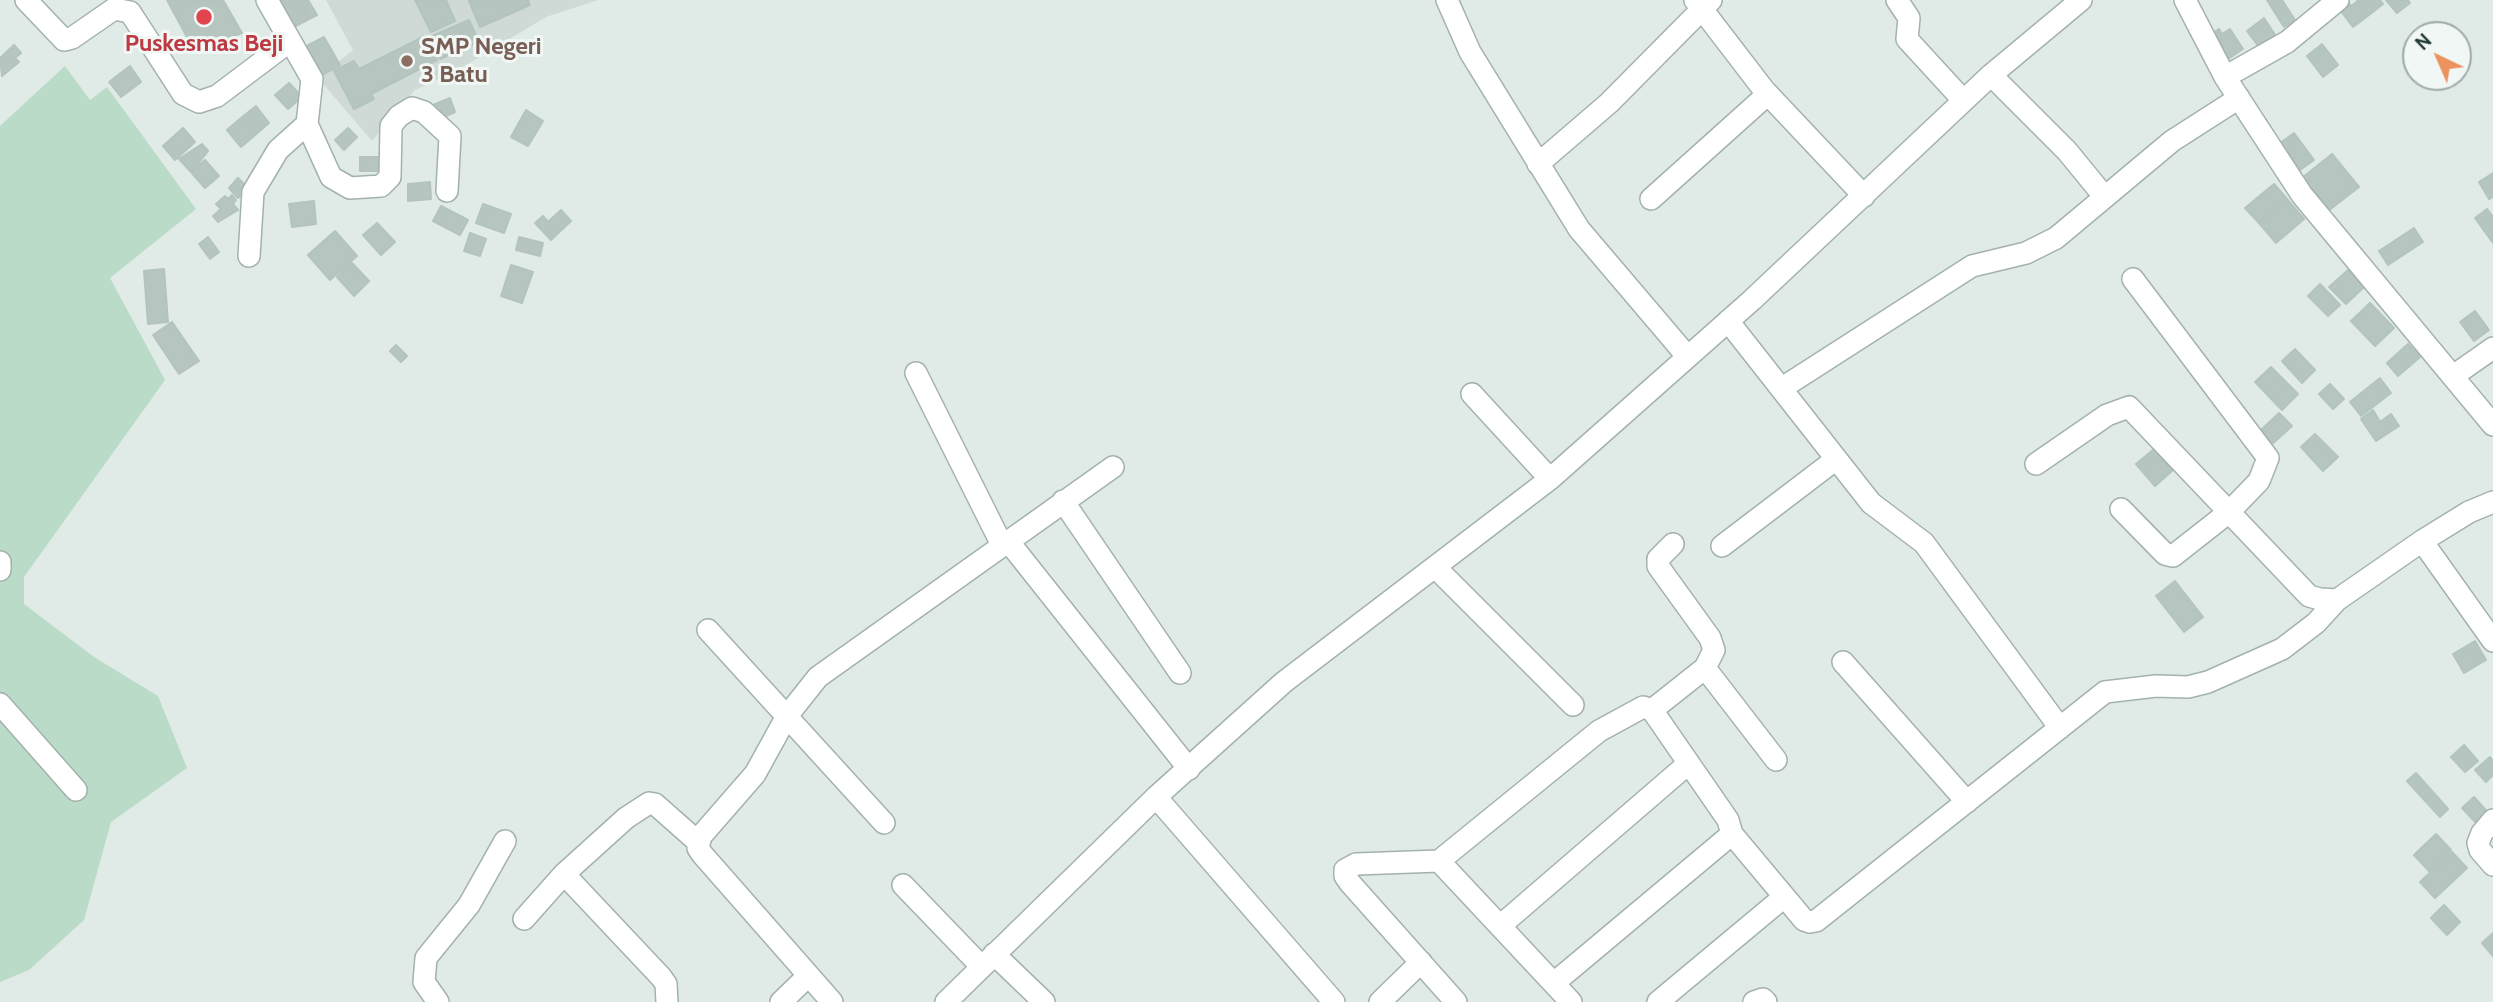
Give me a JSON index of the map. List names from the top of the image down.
{
  "places": ["Puskesmas Beji", "SMP Negeri 3 Batu"],
  "north": "top left"
}
